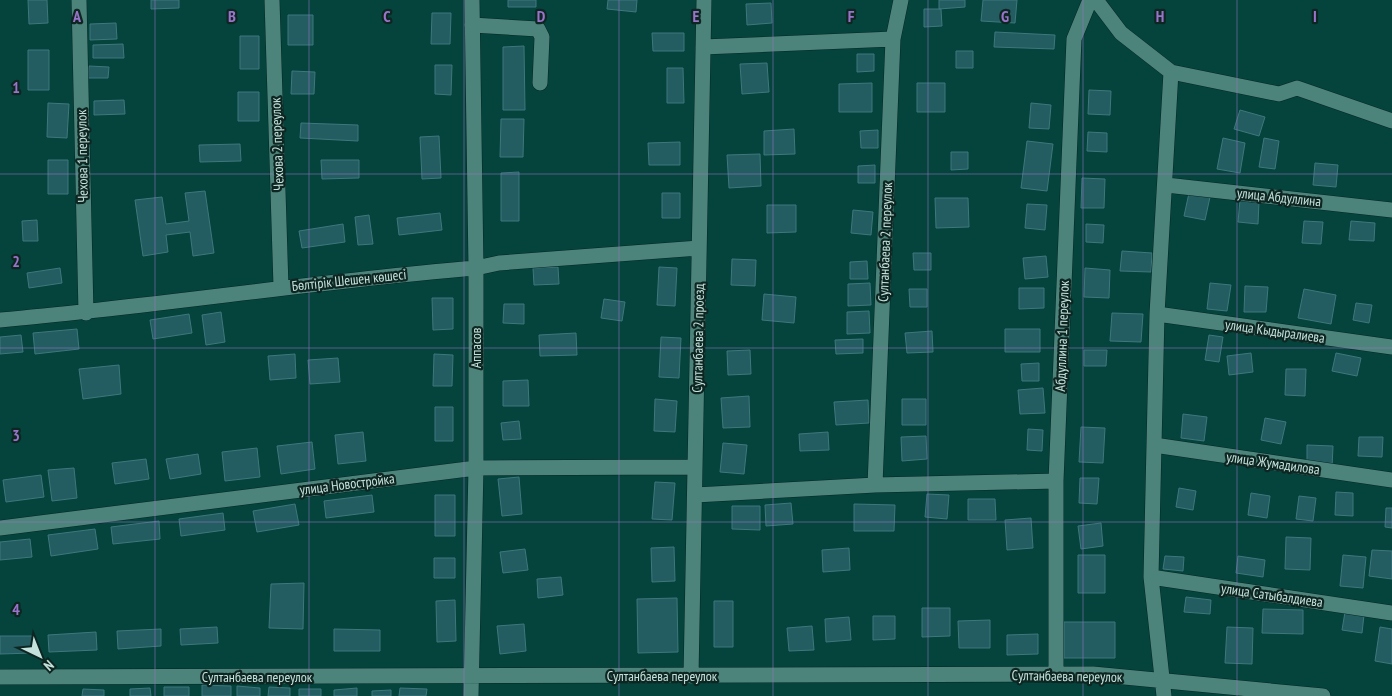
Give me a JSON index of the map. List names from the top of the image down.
{
  "streets": {
    "street": [
      "Чехова 2 переулок",
      "Чехова 1 переулок",
      "улица Абдуллина",
      "Султанбаева 2 переулок",
      "Бөлтірік Шешен көшесі",
      "улица Кыдыралиева",
      "Абдуллина 1 переулок",
      "Султанбаева 2 проезд",
      "Аппасов",
      "улица Жумадилова",
      "улица Новостройка",
      "улица Сатыбалдиева",
      "Султанбаева переулок"
    ]
  },
  "crossings": [
    ["Чехова 2 переулок", "Бөлтірік Шешен көшесі"],
    ["Чехова 1 переулок", "Бөлтірік Шешен көшесі"],
    ["Бөлтірік Шешен көшесі", "Султанбаева 2 проезд"],
    ["Бөлтірік Шешен көшесі", "Аппасов"],
    ["Абдуллина 1 переулок", "Султанбаева переулок"],
    ["Султанбаева 2 проезд", "улица Новостройка"],
    ["Султанбаева 2 проезд", "Султанбаева переулок"],
    ["Аппасов", "улица Новостройка"],
    ["Аппасов", "Султанбаева переулок"]
  ],
  "north": "bottom right",
  "grid": {
    "columns": [
      "A",
      "B",
      "C",
      "D",
      "E",
      "F",
      "G",
      "H",
      "I"
    ],
    "rows": [
      "1",
      "2",
      "3",
      "4"
    ]
  }
}
